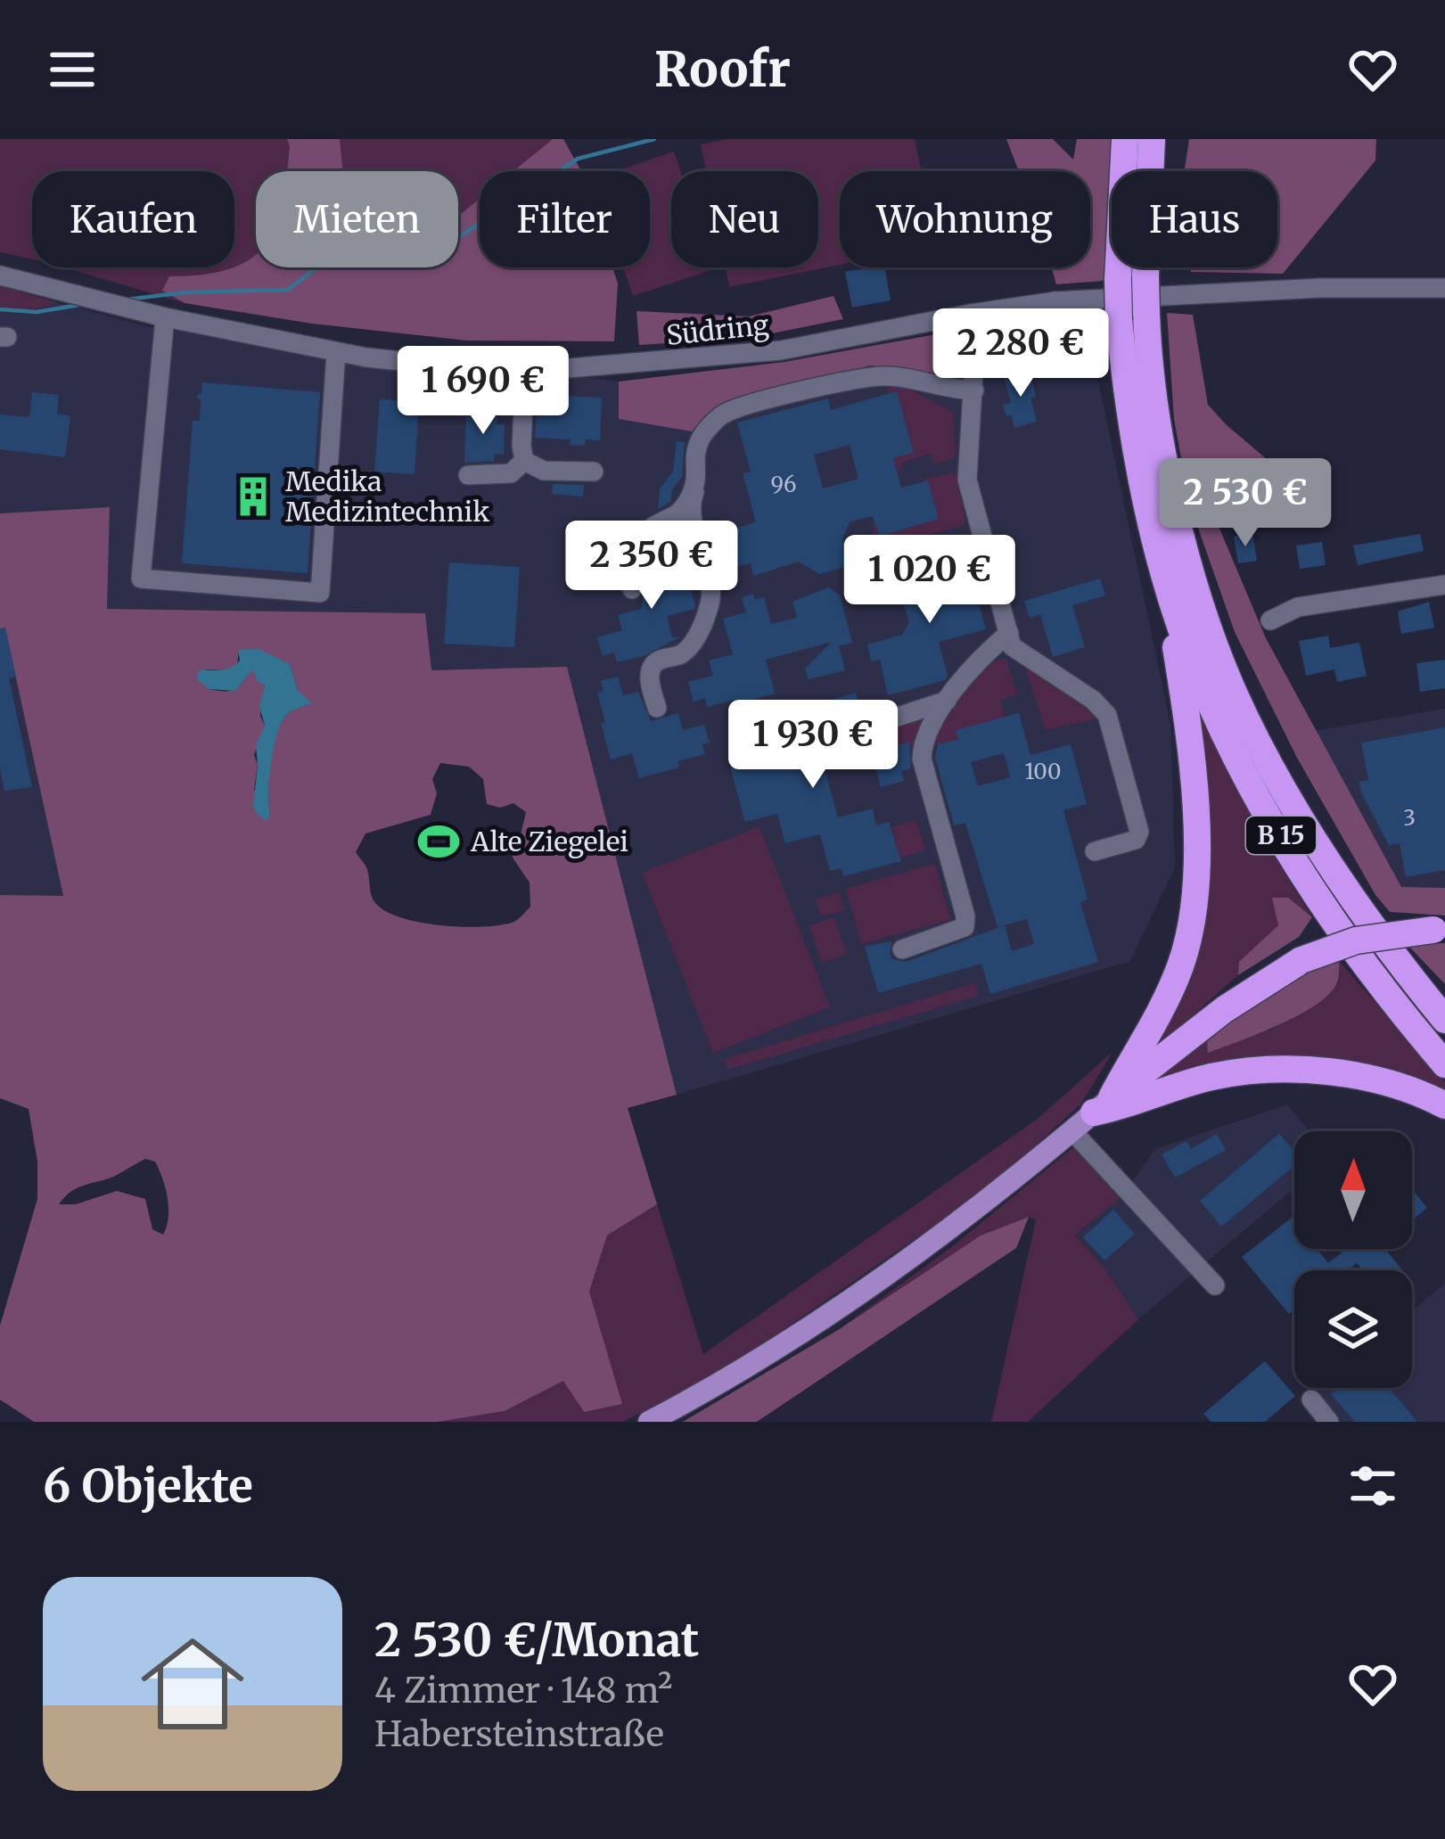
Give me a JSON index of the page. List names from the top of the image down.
{
  "streets": {
    "highway": ["B 15"],
    "street": ["Südring"]
  },
  "places": {
    "building": ["Medika Medizintechnik"],
    "sports": ["Alte Ziegelei"]
  },
  "house_numbers": ["96", "100", "3"],
  "north": "top",
  "page": {
    "header": "Roofr",
    "chip": [
      "Kaufen",
      "Mieten",
      "Filter",
      "Neu",
      "Wohnung",
      "Haus"
    ],
    "price": [
      "2 280 €",
      "1 690 €",
      "2 530 €",
      "2 350 €",
      "1 020 €",
      "1 930 €"
    ],
    "heading": "6 Objekte",
    "list": [
      {
        "name": "2 530 €/Monat",
        "note": "4 Zimmer · 148 m² · Habersteinstraße"
      }
    ]
  }
}
